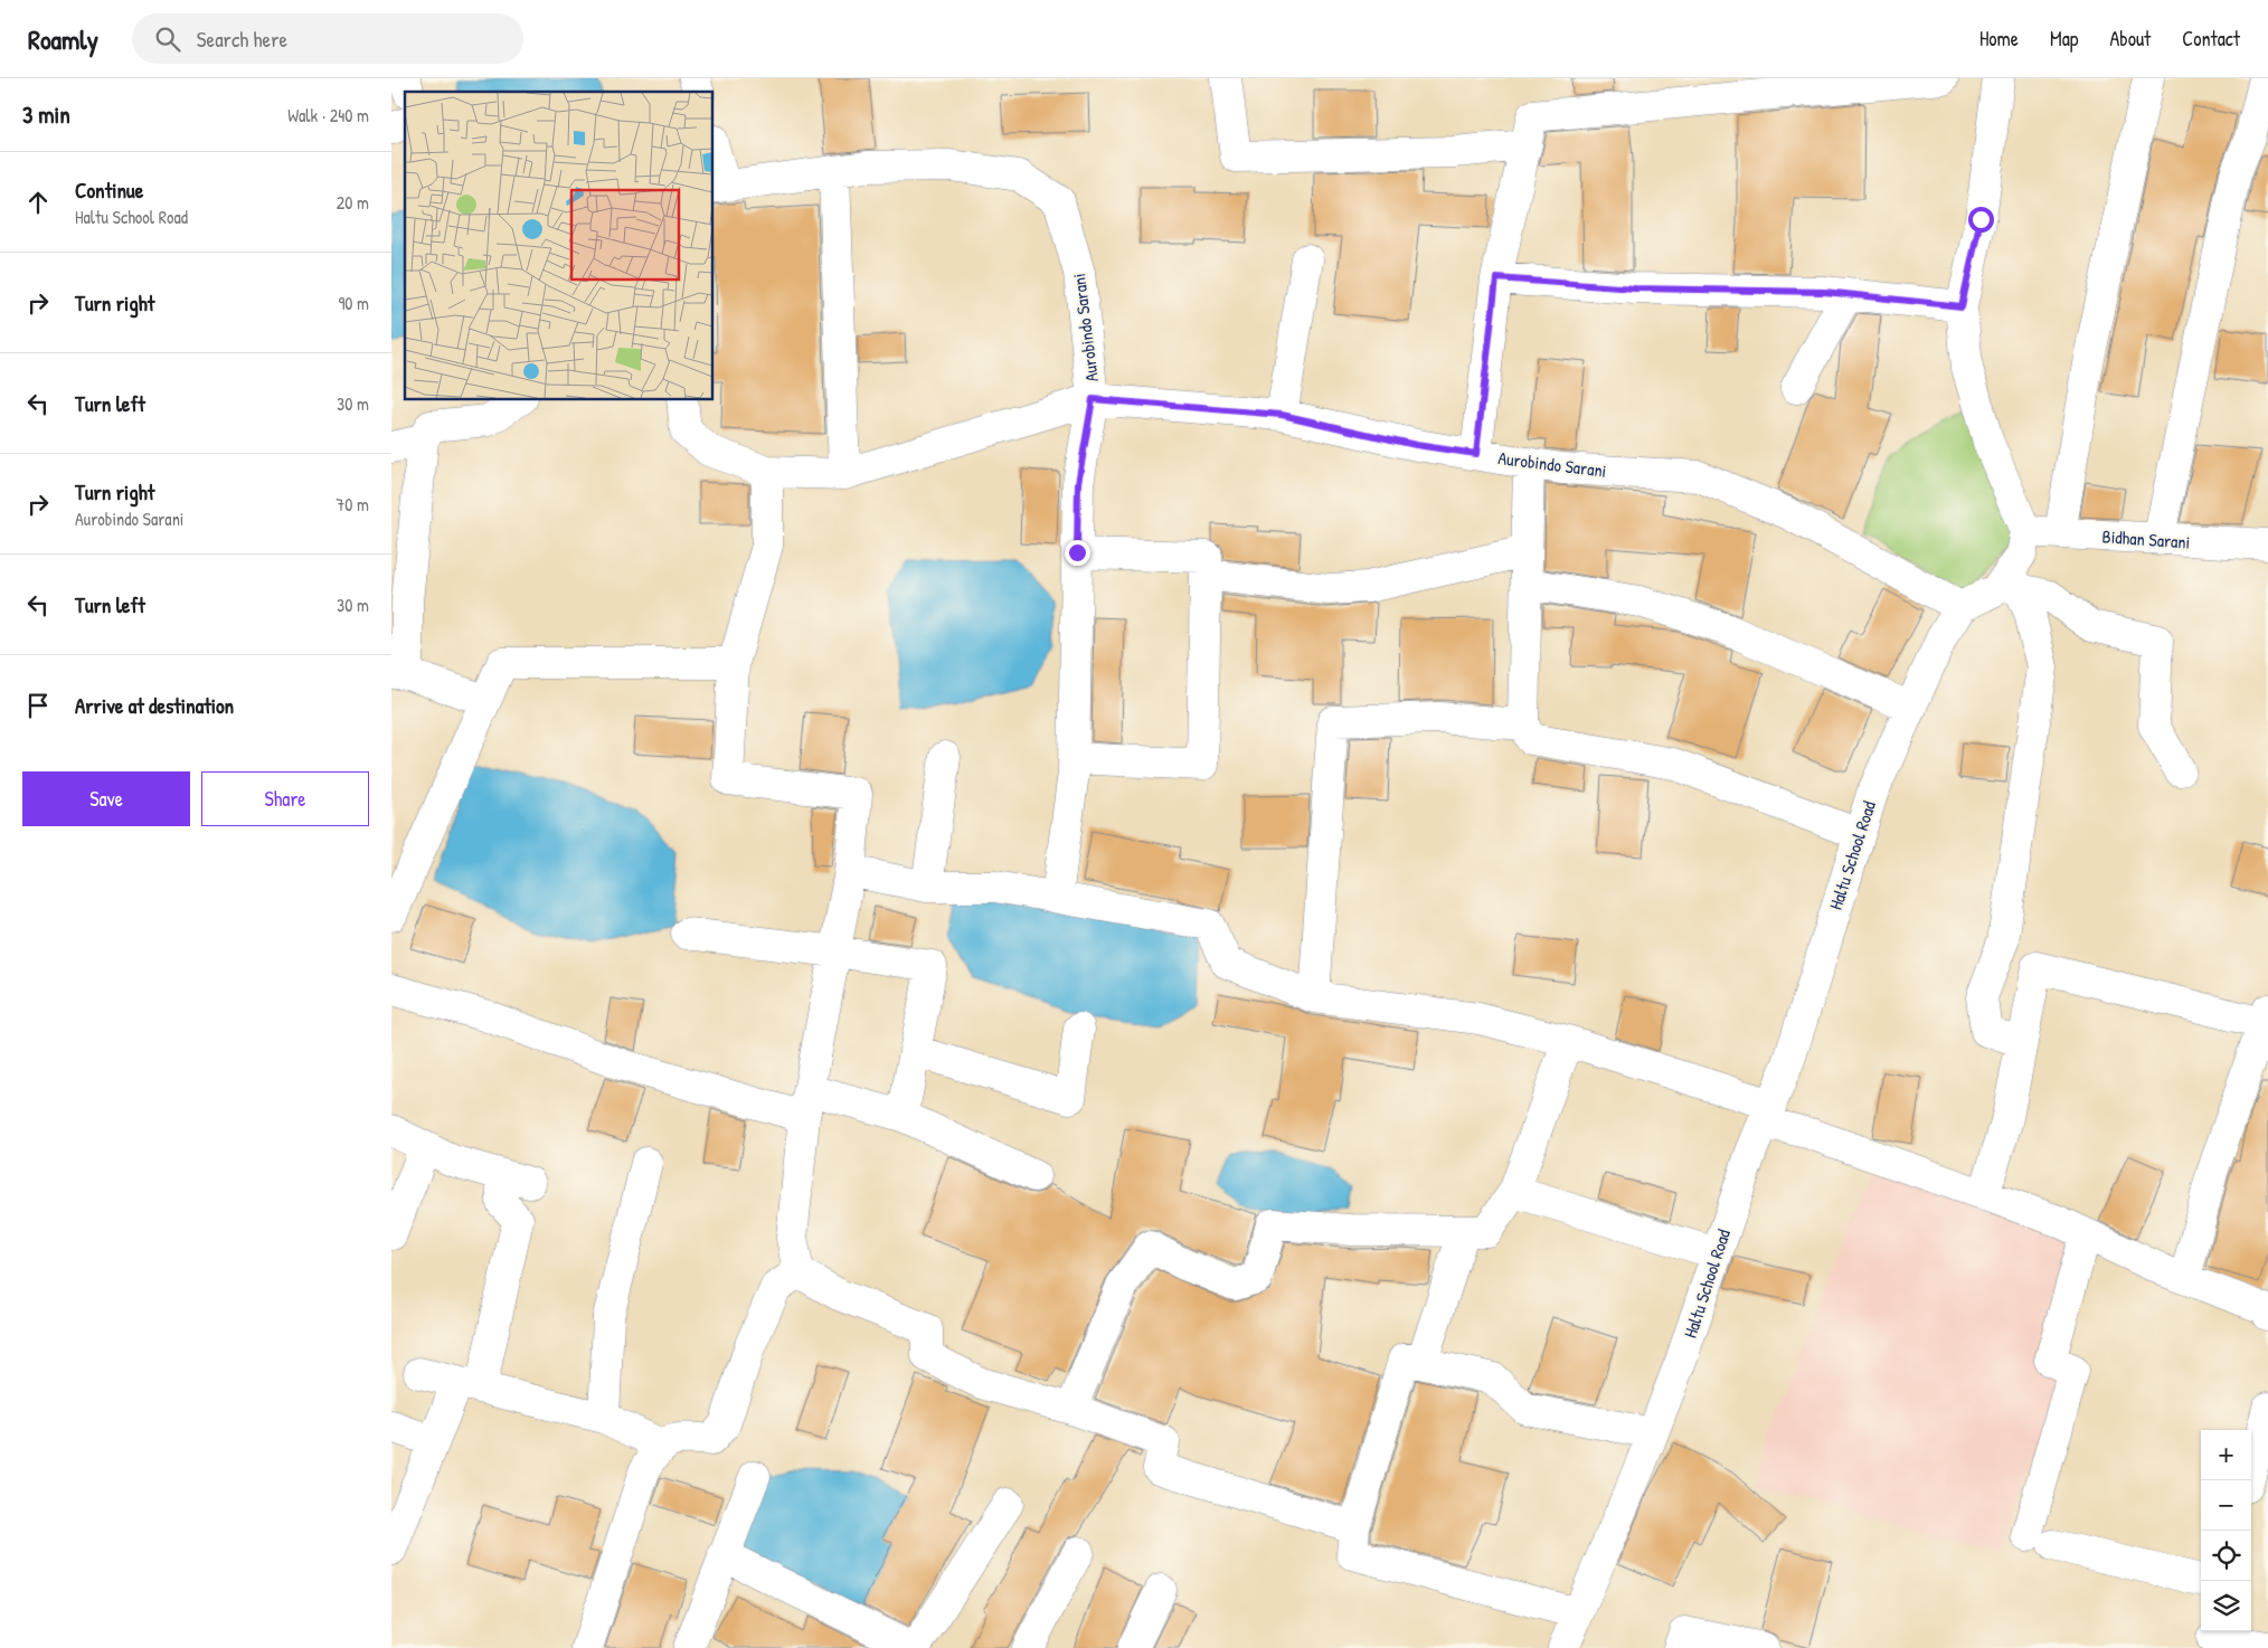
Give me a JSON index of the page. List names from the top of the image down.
{
  "streets": {
    "street": ["Aurobindo Sarani", "Bidhan Sarani", "Haltu School Road"]
  },
  "crossings": [
    ["Aurobindo Sarani", "Haltu School Road"]
  ],
  "page": {
    "header": "Roamly",
    "search": "Search here",
    "nav": [
      "Home",
      "Map",
      "About",
      "Contact"
    ],
    "heading": ["3 min", "Walk · 240 m"],
    "list": [
      ["Continue", "Haltu School Road", "20 m"],
      ["Turn right", "90 m"],
      ["Turn left", "30 m"],
      ["Turn right", "Aurobindo Sarani", "70 m"],
      ["Turn left", "30 m"],
      "Arrive at destination"
    ],
    "buttons": ["Save", "Share"],
    "map_buttons": ["+", "−"]
  }
}
